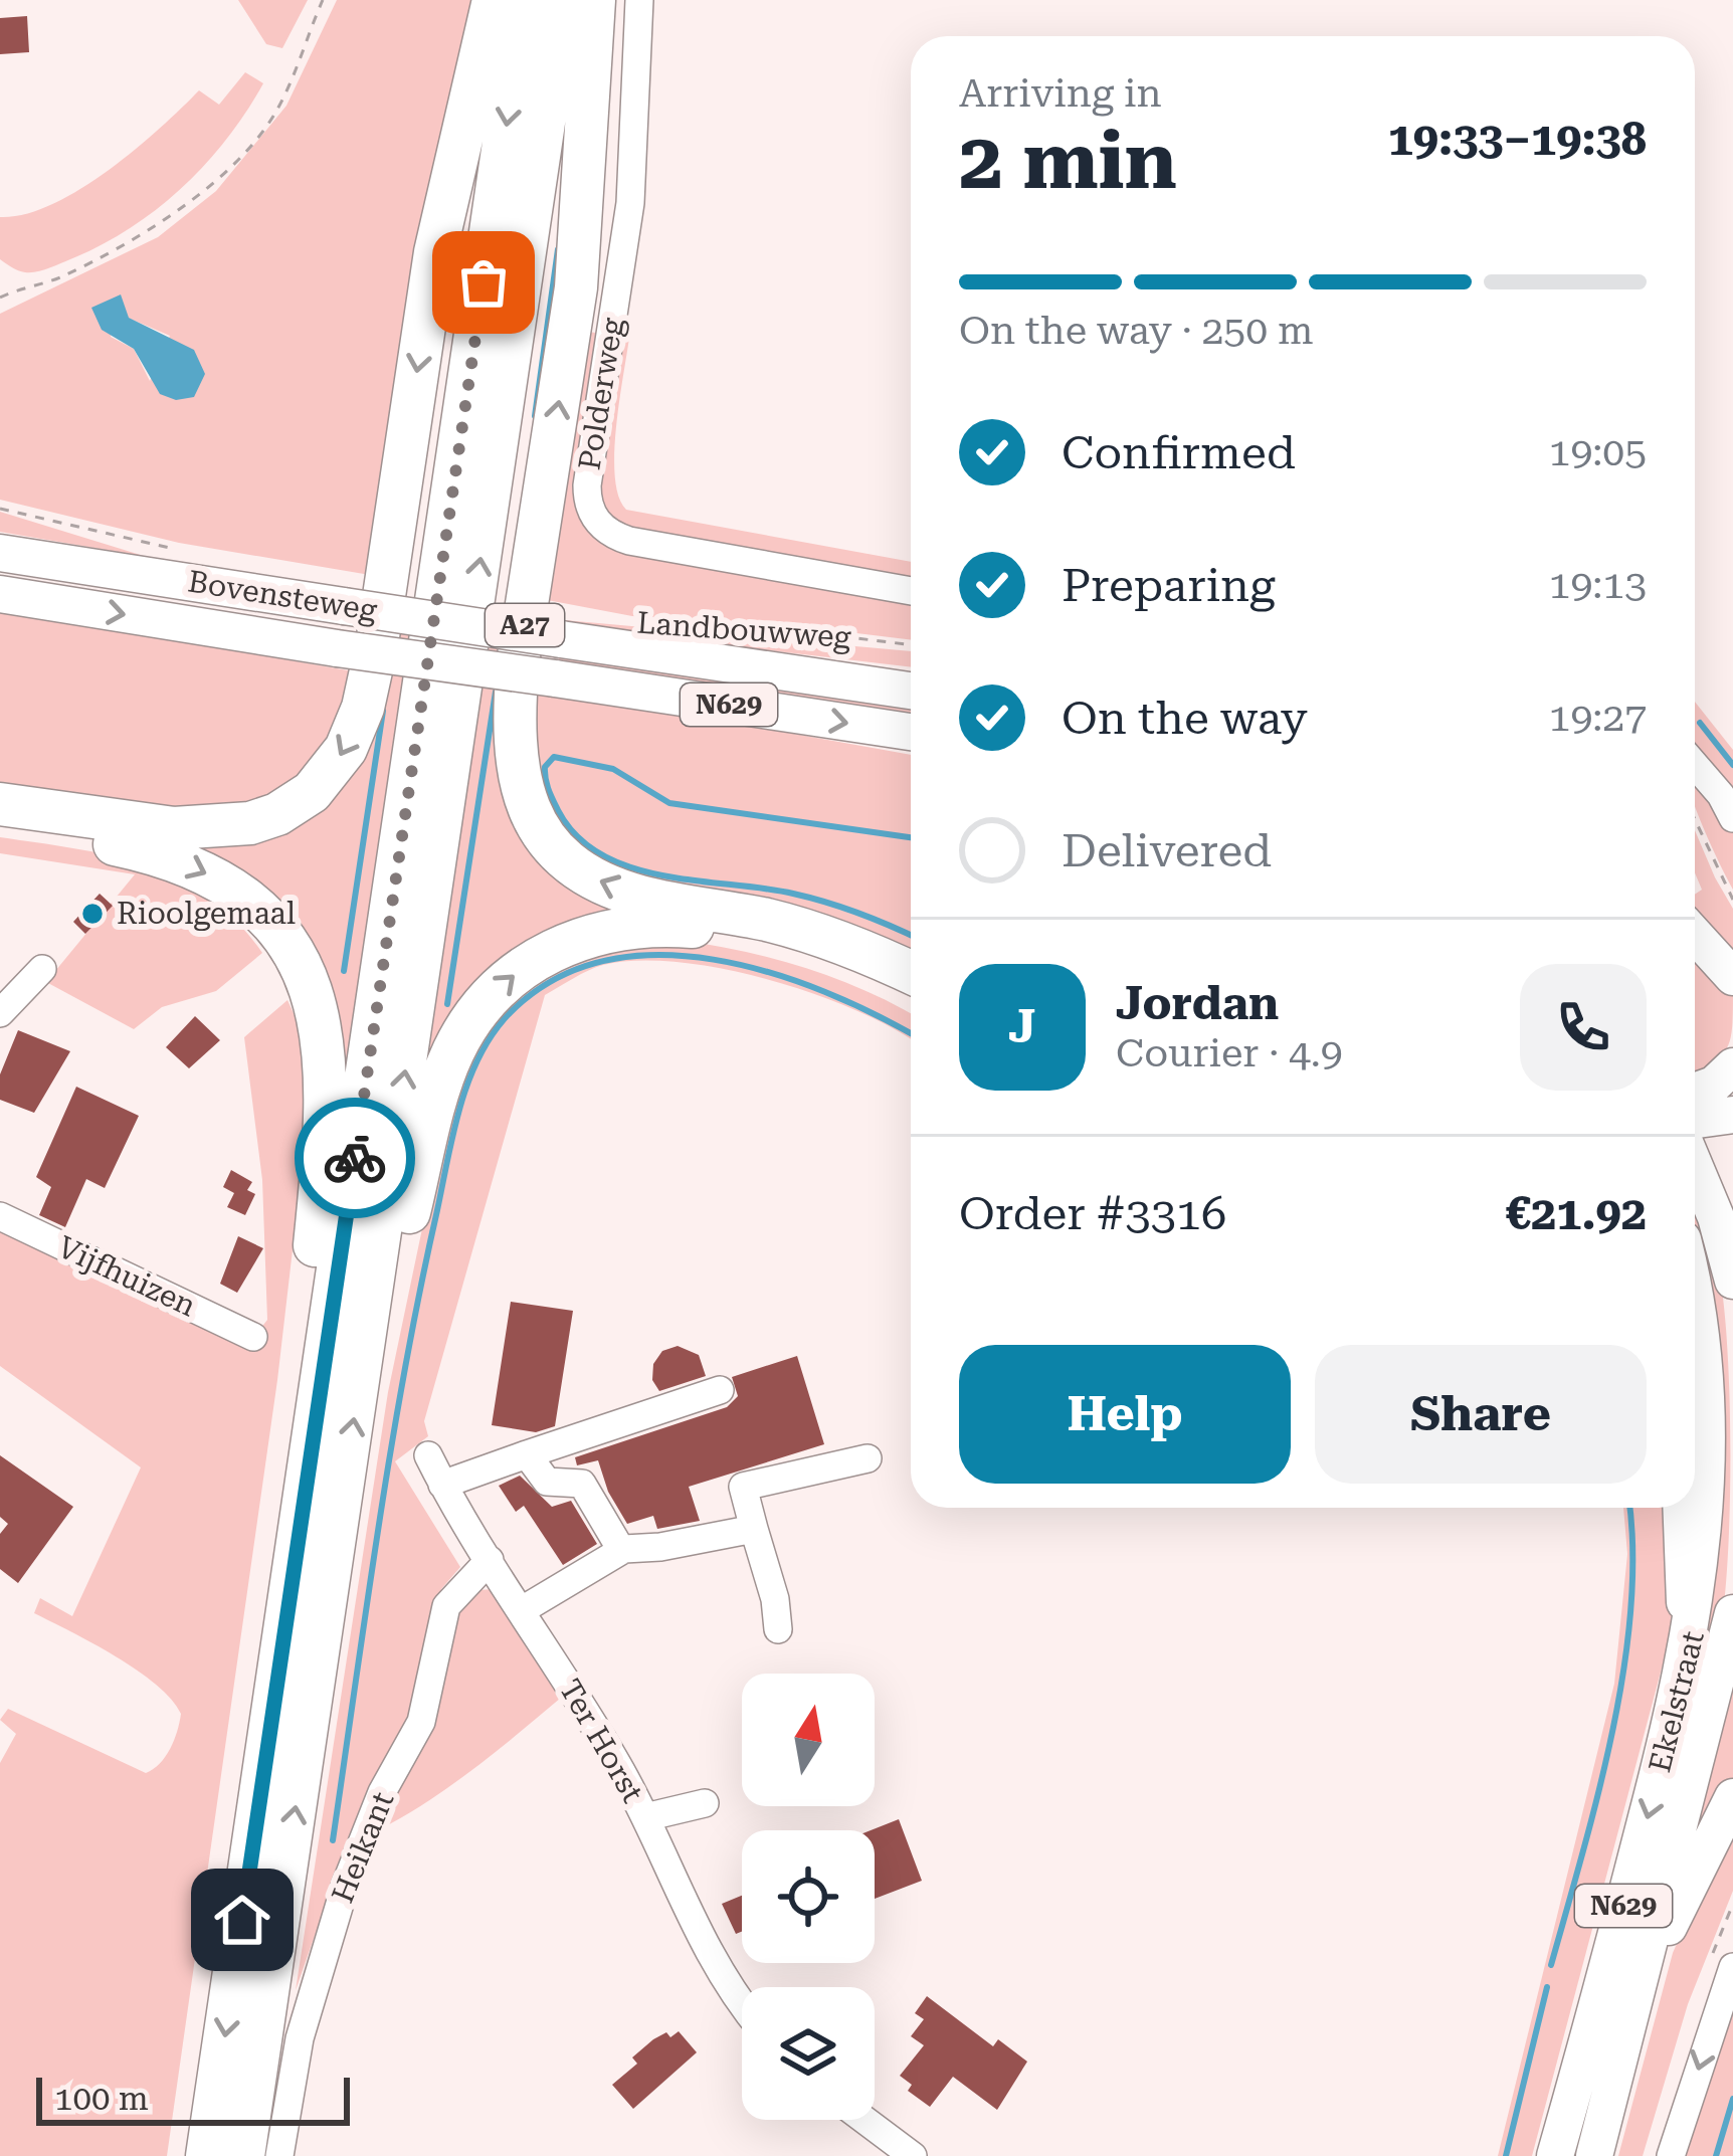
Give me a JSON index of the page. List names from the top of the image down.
{
  "streets": {
    "highway": ["A27"],
    "main road": ["Bovensteweg", "N629", "Ekelstraat"],
    "street": [
      "Polderweg",
      "Vijfhuizen",
      "Ter Horst",
      "Heikant"
    ],
    "path": ["Landbouwweg"]
  },
  "crossings": [
    ["N629", "Ekelstraat"],
    ["Ter Horst", "Heikant"]
  ],
  "places": ["Rioolgemaal"],
  "scale_bar": "100 m",
  "north": "top",
  "page": {
    "heading": ["2 min", "Arriving in", "19:33–19:38"],
    "panel": [
      "Jordan",
      "Courier · 4.9",
      "Order #3316",
      "€21.92"
    ],
    "bar": "On the way · 250 m",
    "list": [
      ["Confirmed", "19:05"],
      ["Preparing", "19:13"],
      ["On the way", "19:27"],
      "Delivered"
    ],
    "round": "J",
    "buttons": ["Help", "Share"],
    "scale": "100 m"
  }
}
